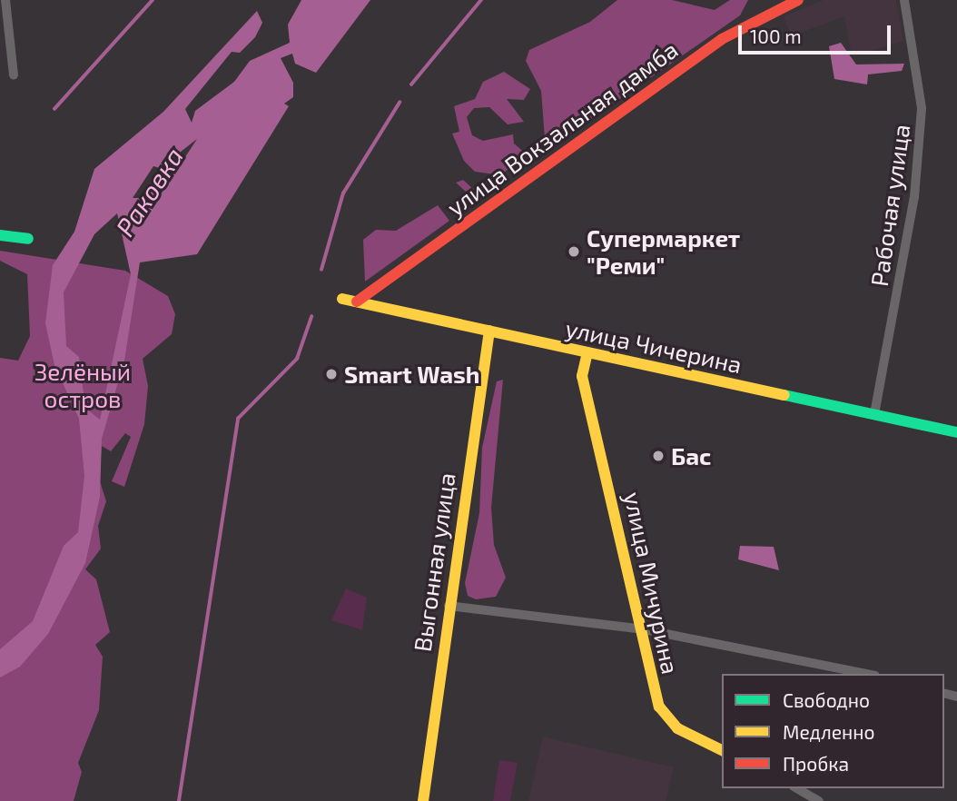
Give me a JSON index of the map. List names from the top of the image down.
{
  "streets": {
    "street": [
      "улица Вокзальная дамба",
      "Рабочая улица",
      "улица Чичерина",
      "Выгонная улица",
      "улица Мичурина"
    ]
  },
  "crossings": [
    ["улица Вокзальная дамба", "улица Чичерина"],
    ["Рабочая улица", "улица Чичерина"],
    ["улица Чичерина", "Выгонная улица"],
    ["улица Чичерина", "улица Мичурина"]
  ],
  "water": ["Раковка"],
  "parks": ["Зелёный остров"],
  "places": ["Супермаркет \"Реми\"", "Smart Wash", "Бас"],
  "legend": ["Свободно", "Медленно", "Пробка"],
  "scale_bar": "100 m"
}
